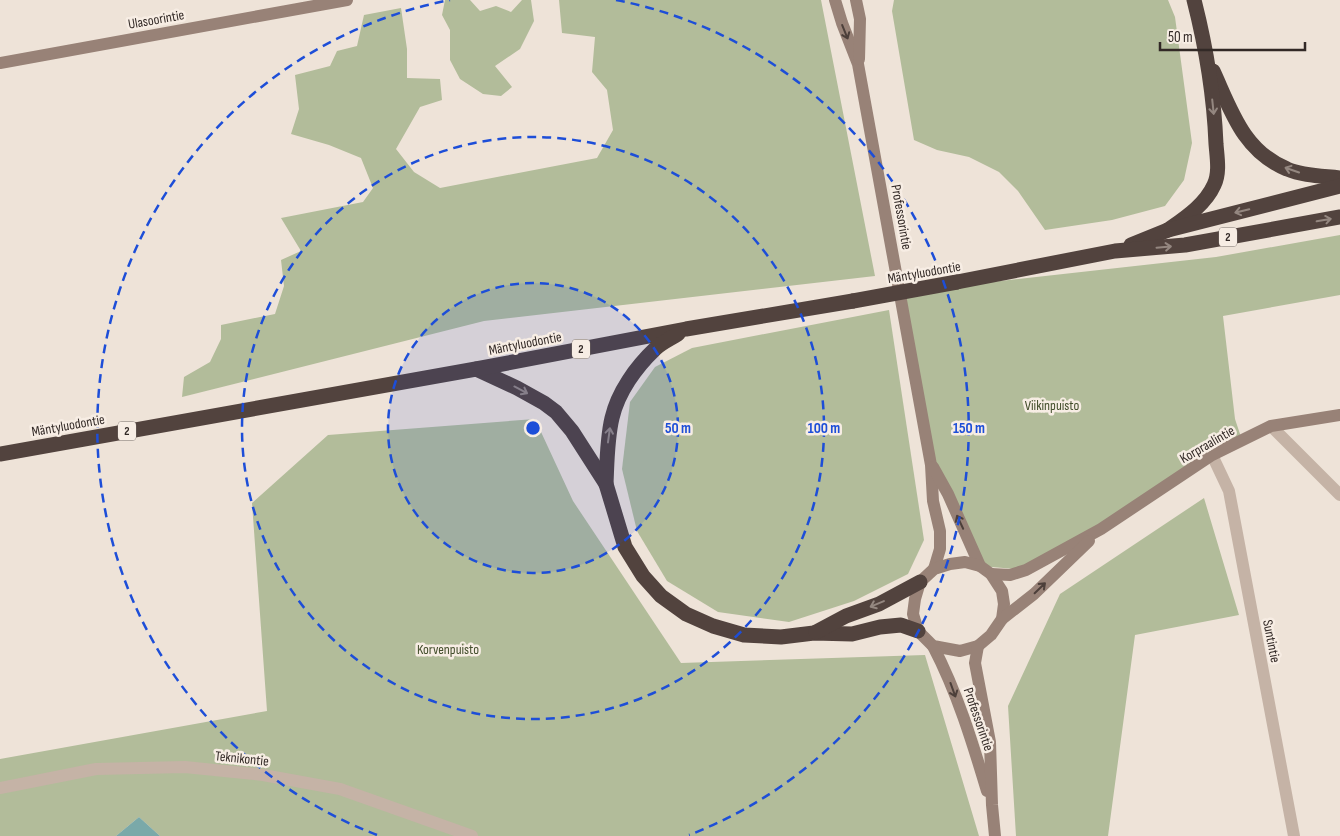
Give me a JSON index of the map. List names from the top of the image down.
{
  "streets": {
    "highway": ["2", "Mäntyluodontie"],
    "main road": ["Ulasoorintie", "Professorintie", "Korpraalintie"],
    "street": ["Suntintie", "Teknikontie"]
  },
  "crossings": [
    ["Professorintie", "Korpraalintie"],
    ["Korpraalintie", "Suntintie"]
  ],
  "parks": ["Viikinpuisto", "Korvenpuisto"],
  "scale_bar": "50 m",
  "rings": ["50 m", "100 m", "150 m"]
}
